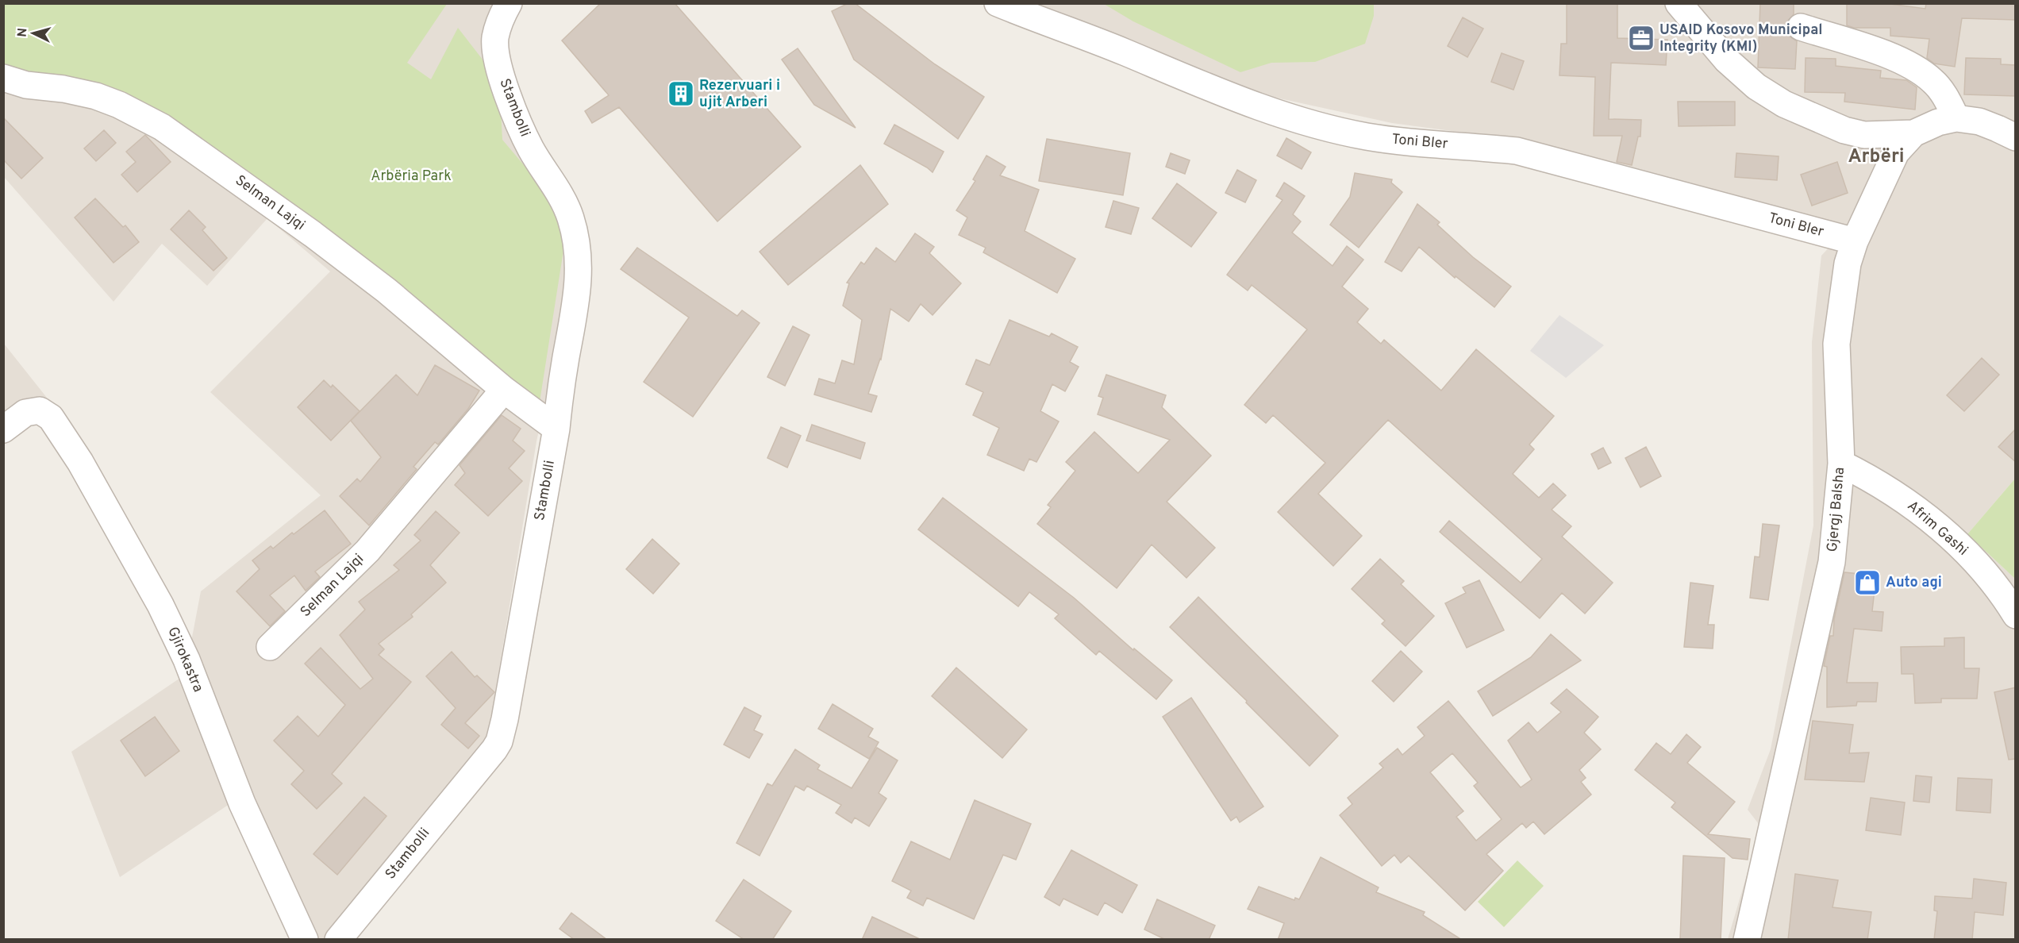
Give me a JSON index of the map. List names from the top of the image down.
{
  "streets": {
    "street": [
      "Stambolli",
      "Toni Bler",
      "Selman Lajqi",
      "Gjergj Balsha",
      "Afrim Gashi",
      "Gjirokastra"
    ]
  },
  "crossings": [
    ["Stambolli", "Selman Lajqi"],
    ["Toni Bler", "Gjergj Balsha"],
    ["Gjergj Balsha", "Afrim Gashi"]
  ],
  "districts": ["Arbëri"],
  "parks": ["Arbëria Park"],
  "places": {
    "office": ["USAID Kosovo Municipal Integrity (KMI)"],
    "building": ["Rezervuari i ujit Arberi"],
    "shop": ["Auto agi"]
  },
  "north": "left"
}
